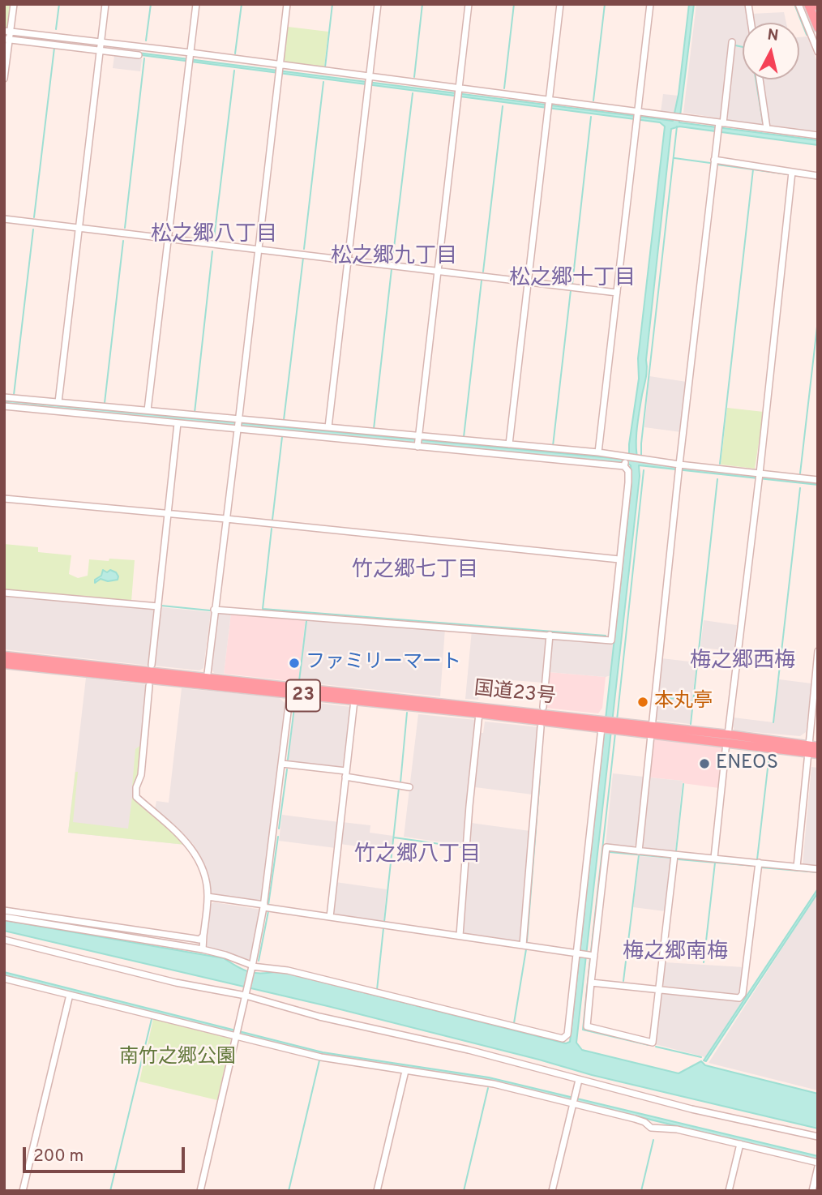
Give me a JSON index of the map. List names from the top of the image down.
{
  "streets": {
    "highway": ["国道23号", "23"]
  },
  "districts": [
    "松之郷八丁目",
    "松之郷九丁目",
    "松之郷十丁目",
    "竹之郷七丁目",
    "梅之郷西梅",
    "竹之郷八丁目",
    "梅之郷南梅"
  ],
  "parks": ["南竹之郷公園"],
  "places": ["ファミリーマート", "本丸亭", "ENEOS"],
  "scale_bar": "200 m",
  "north": "top"
}
